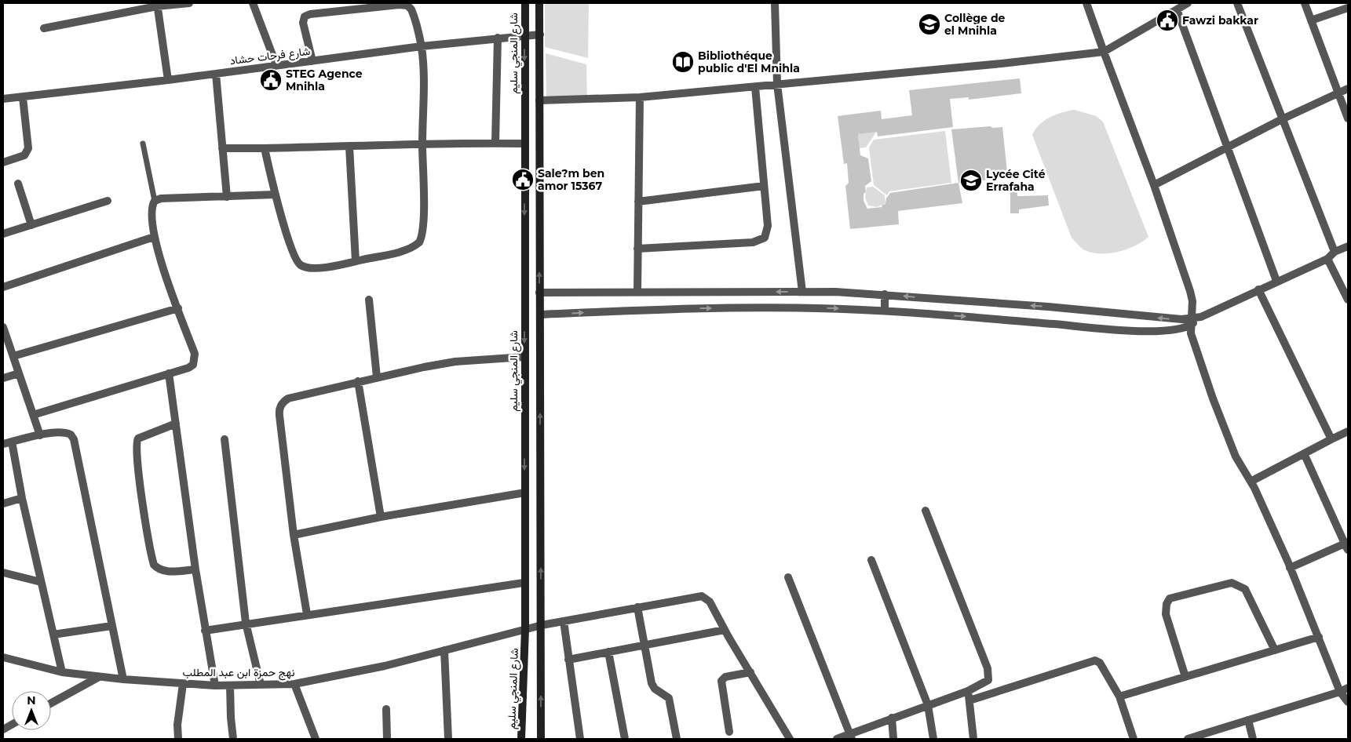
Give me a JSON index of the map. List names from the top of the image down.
{
  "streets": {
    "main road": ["شارع المنجي سليم"],
    "street": ["شارع فرحات حشاد", "نهج حمزة ابن عبد المطلب"]
  },
  "crossings": [
    ["شارع المنجي سليم", "شارع فرحات حشاد"],
    ["شارع المنجي سليم", "نهج حمزة ابن عبد المطلب"]
  ],
  "places": {
    "public building": ["Fawzi bakkar", "STEG Agence Mnihla", "Sale?m ben amor 15367"],
    "school or university": ["Collège de el Mnihla", "Lycée Cité Errafaha"],
    "library": ["Bibliothéque public d'El Mnihla"]
  },
  "north": "top"
}
